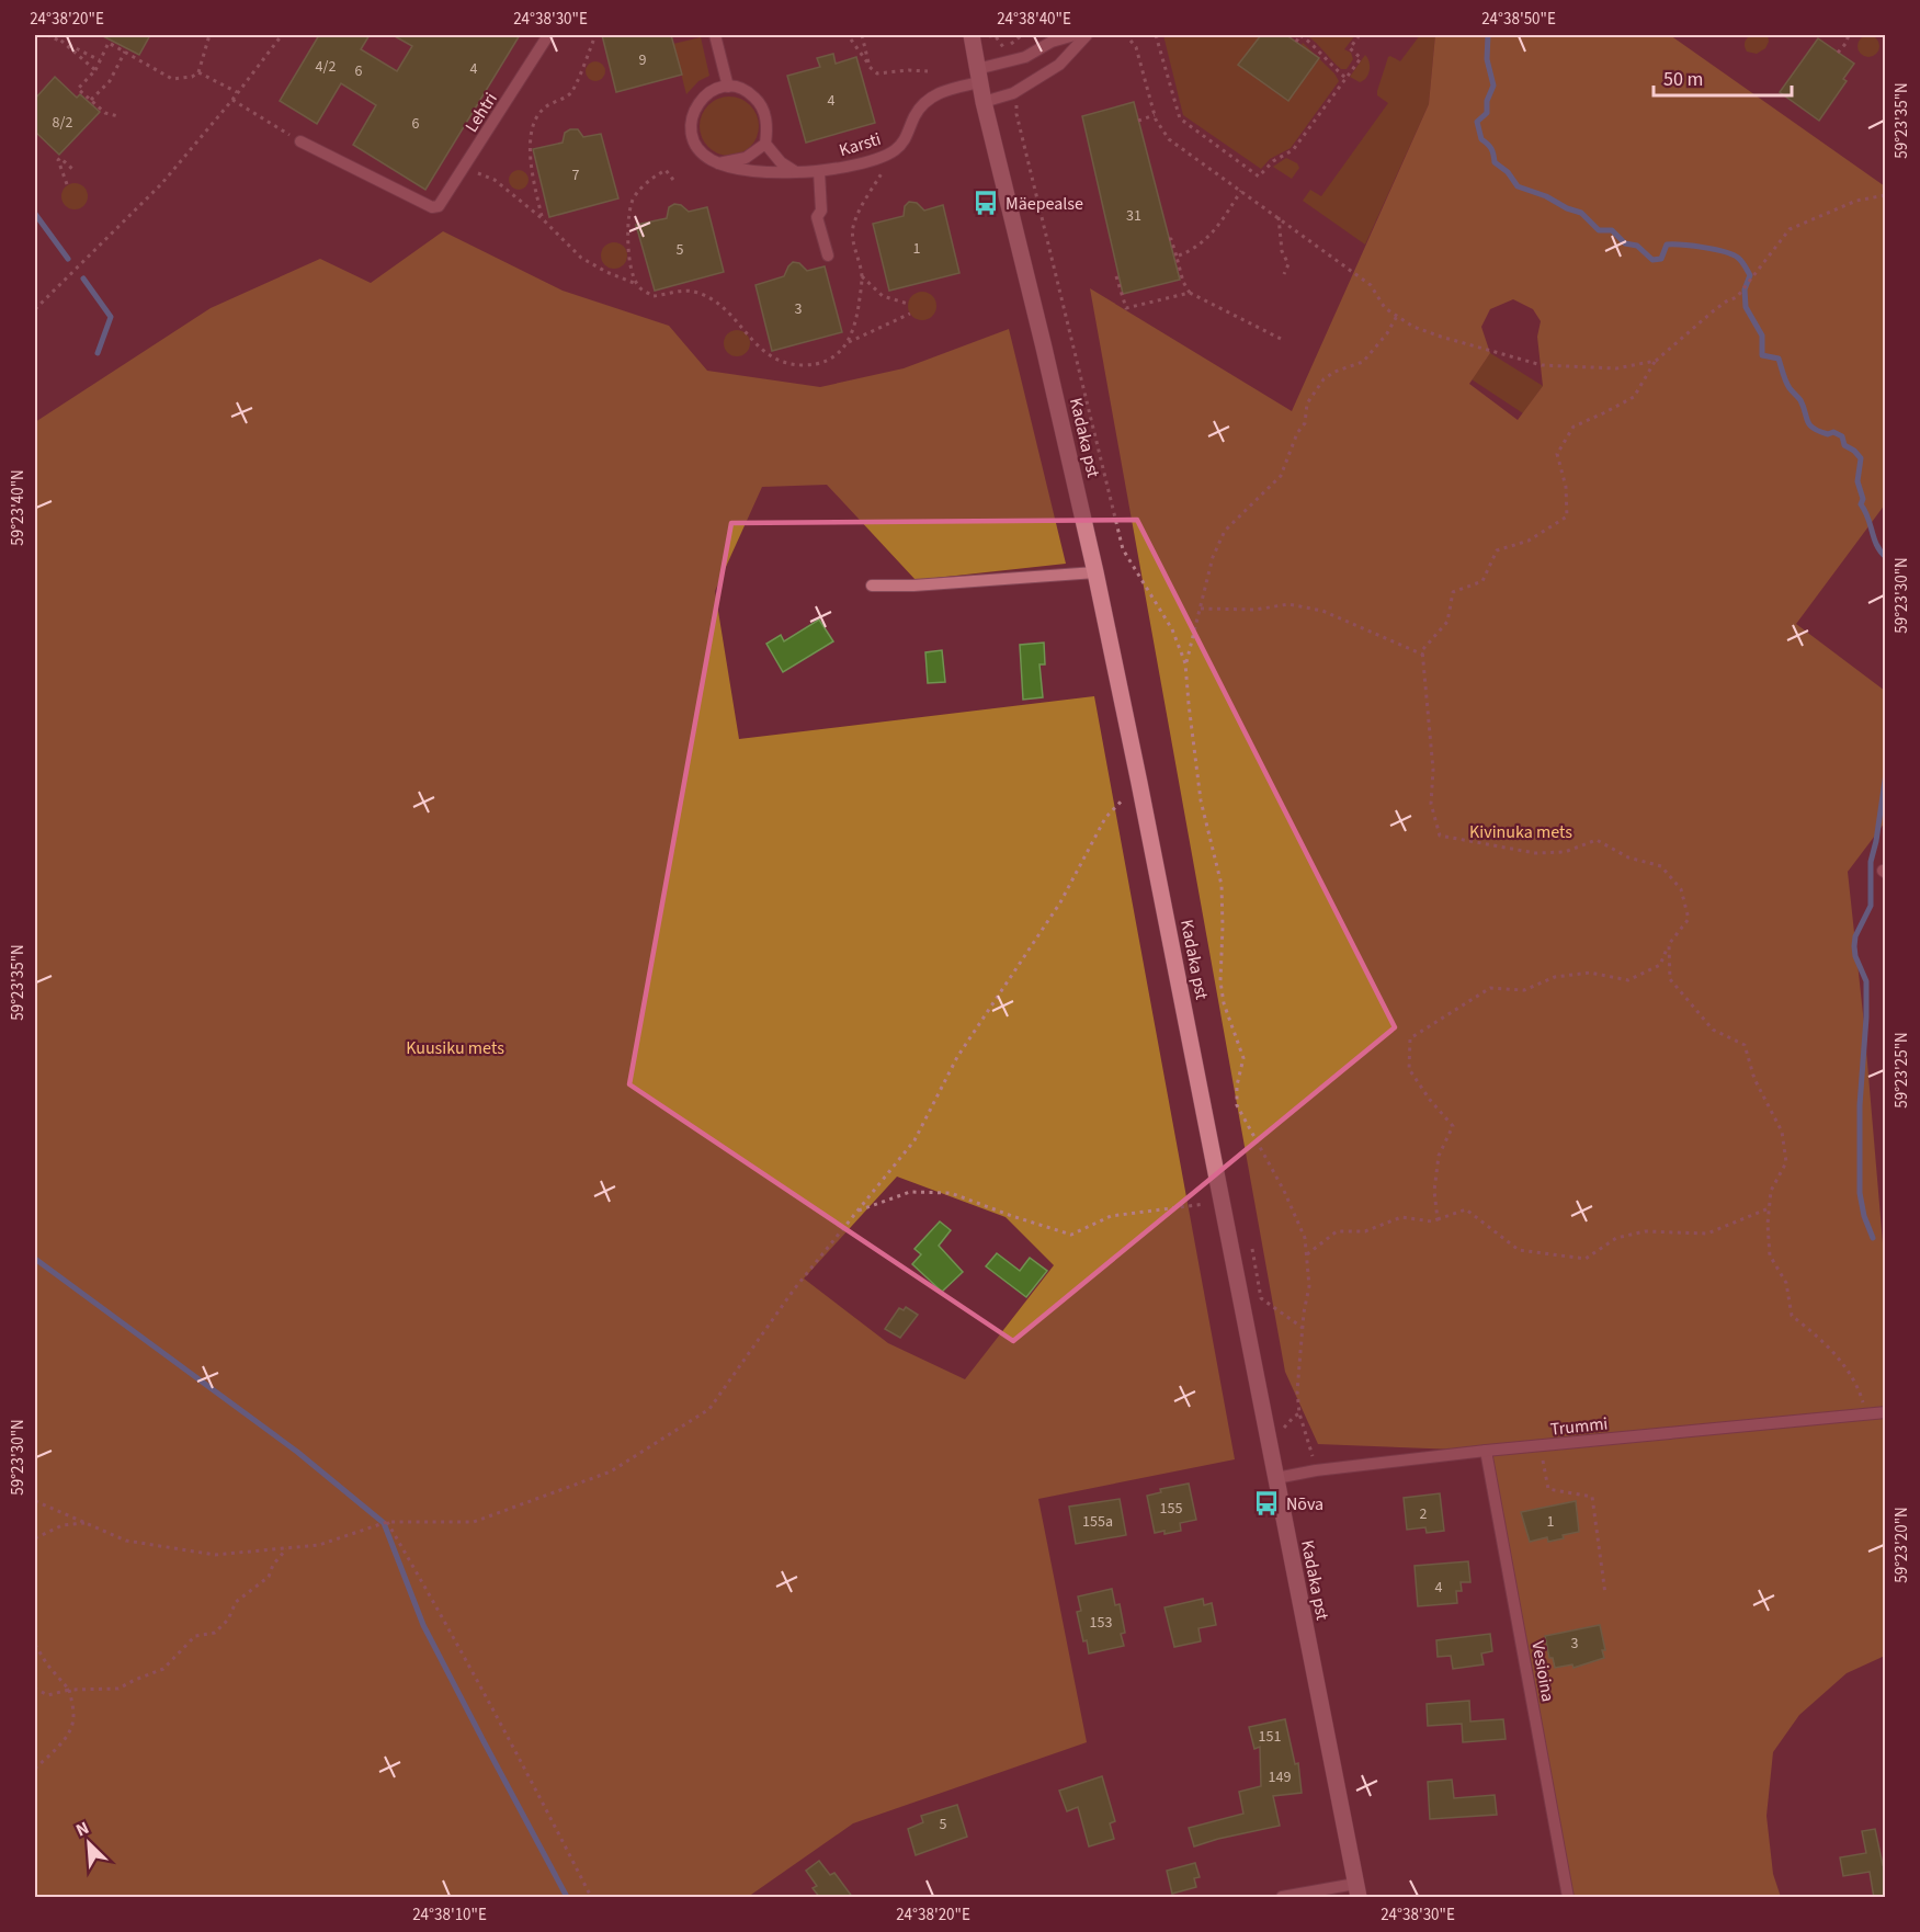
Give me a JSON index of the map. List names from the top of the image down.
{
  "streets": {
    "main road": ["Kadaka pst"],
    "street": [
      "Lehtri",
      "Karsti",
      "Trummi",
      "Vesioina"
    ]
  },
  "crossings": [
    ["Karsti", "Kadaka pst"],
    ["Kadaka pst", "Trummi"],
    ["Trummi", "Vesioina"]
  ],
  "parks": ["Kivinuka mets", "Kuusiku mets"],
  "places": {
    "bus stop": ["Mäepealse", "Nõva"]
  },
  "house_numbers": [
    "9",
    "4/2",
    "4",
    "6",
    "4",
    "8/2",
    "6",
    "7",
    "31",
    "1",
    "5",
    "3",
    "155",
    "2",
    "155a",
    "1",
    "4",
    "153",
    "3",
    "151",
    "149",
    "5"
  ],
  "scale_bar": "50 m",
  "north": "top left",
  "coordinates": [
    "24°38'20\"E",
    "24°38'30\"E",
    "24°38'40\"E",
    "24°38'50\"E",
    "59°23'35\"N",
    "59°23'40\"N",
    "59°23'30\"N",
    "59°23'25\"N",
    "59°23'20\"N",
    "24°38'10\"E"
  ]
}
